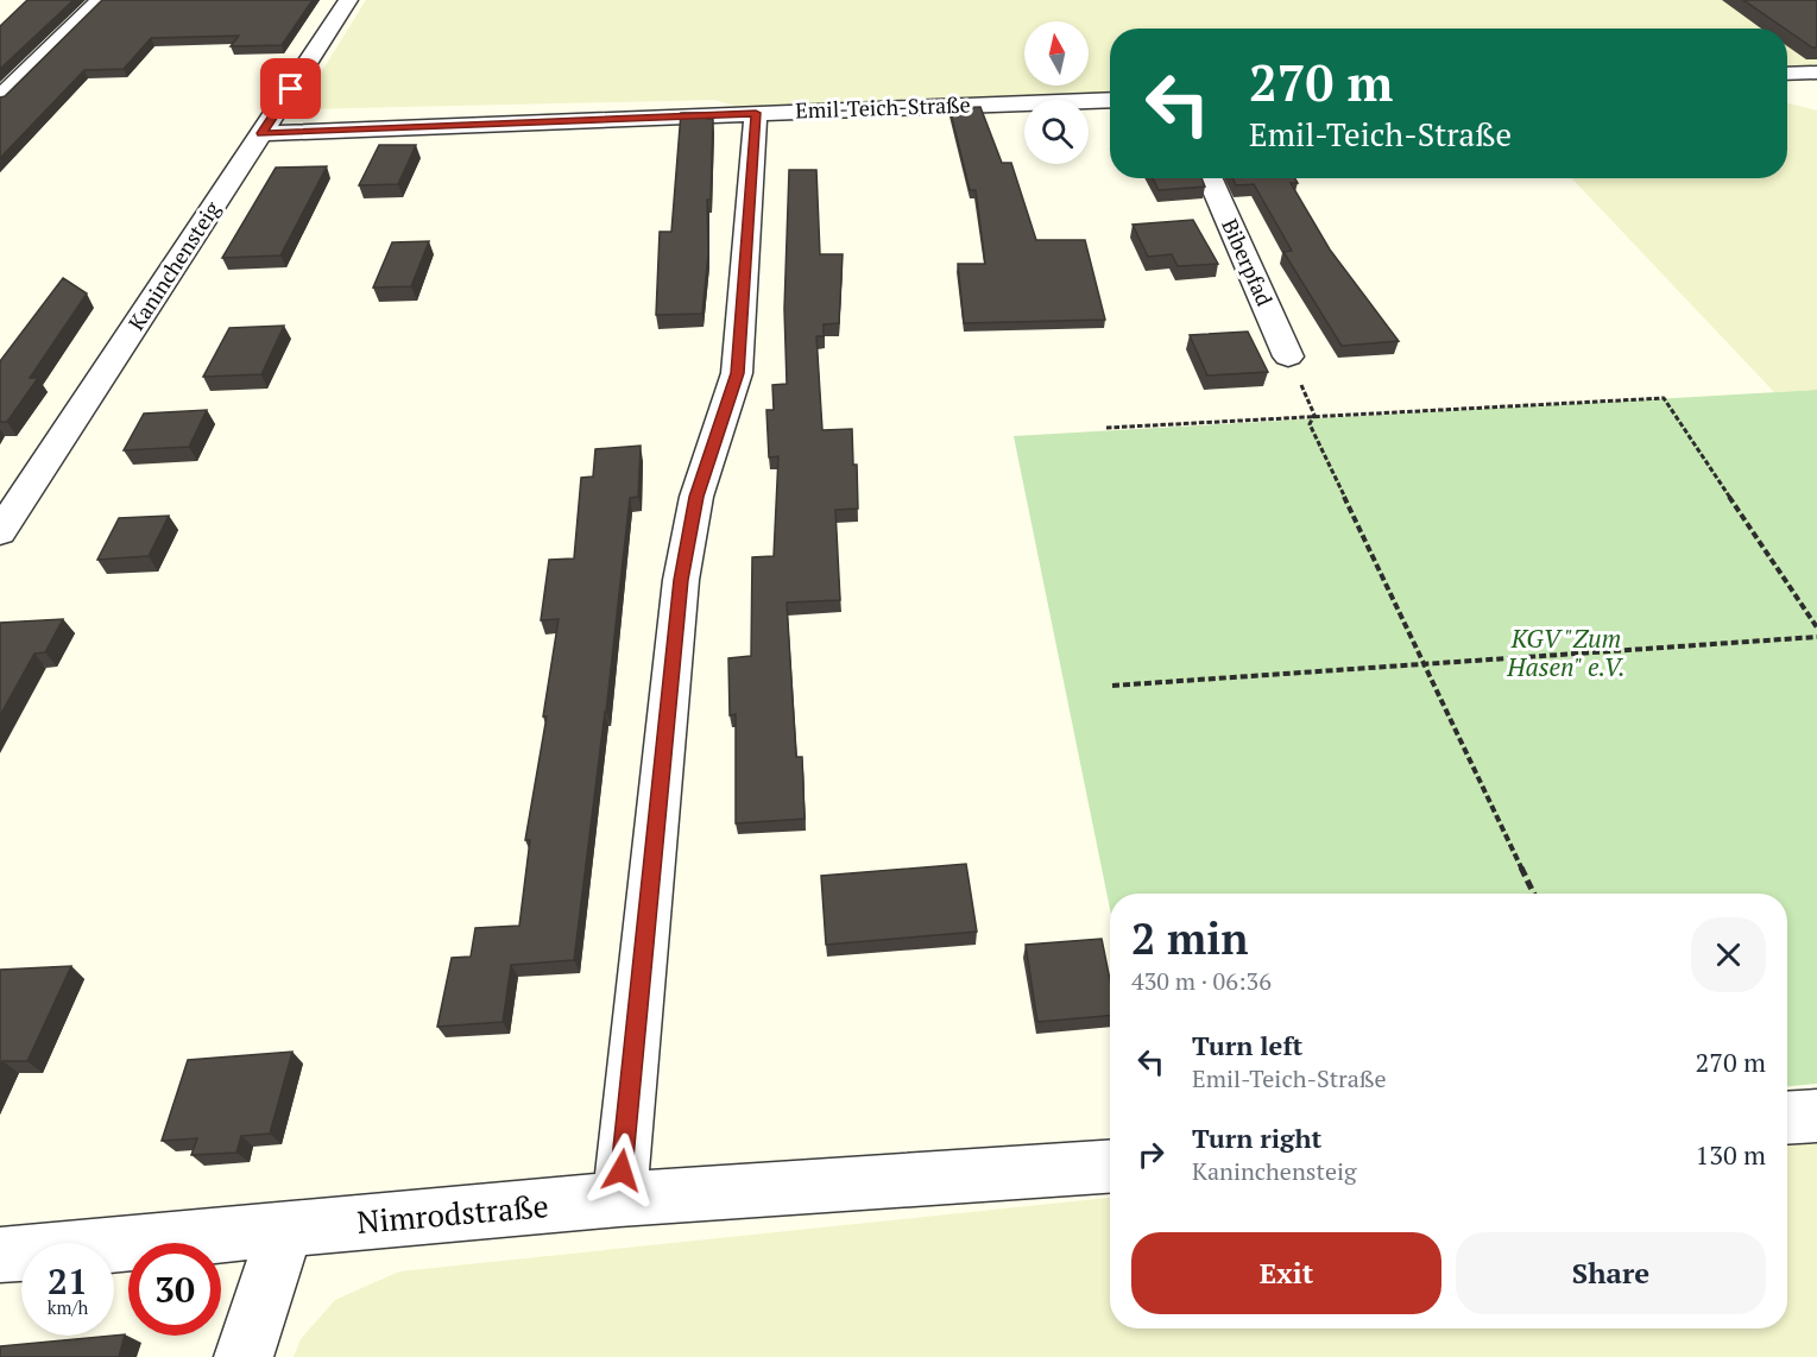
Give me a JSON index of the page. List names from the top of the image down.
{
  "streets": {
    "street": [
      "Emil-Teich-Straße",
      "Biberpfad",
      "Kaninchensteig",
      "Nimrodstraße"
    ]
  },
  "crossings": [
    ["Emil-Teich-Straße", "Kaninchensteig"]
  ],
  "parks": ["KGV \"Zum Hasen\" e.V."],
  "north": "top",
  "page": {
    "turn": ["270 m", "Emil-Teich-Straße"],
    "heading": ["2 min", "430 m · 06:36"],
    "list": [
      {
        "name": "Turn left",
        "note": "Emil-Teich-Straße",
        "value": "270 m"
      },
      {
        "name": "Turn right",
        "note": "Kaninchensteig",
        "value": "130 m"
      }
    ],
    "buttons": ["Exit", "Share"],
    "speed": "21 km/h",
    "limit": "30"
  }
}
